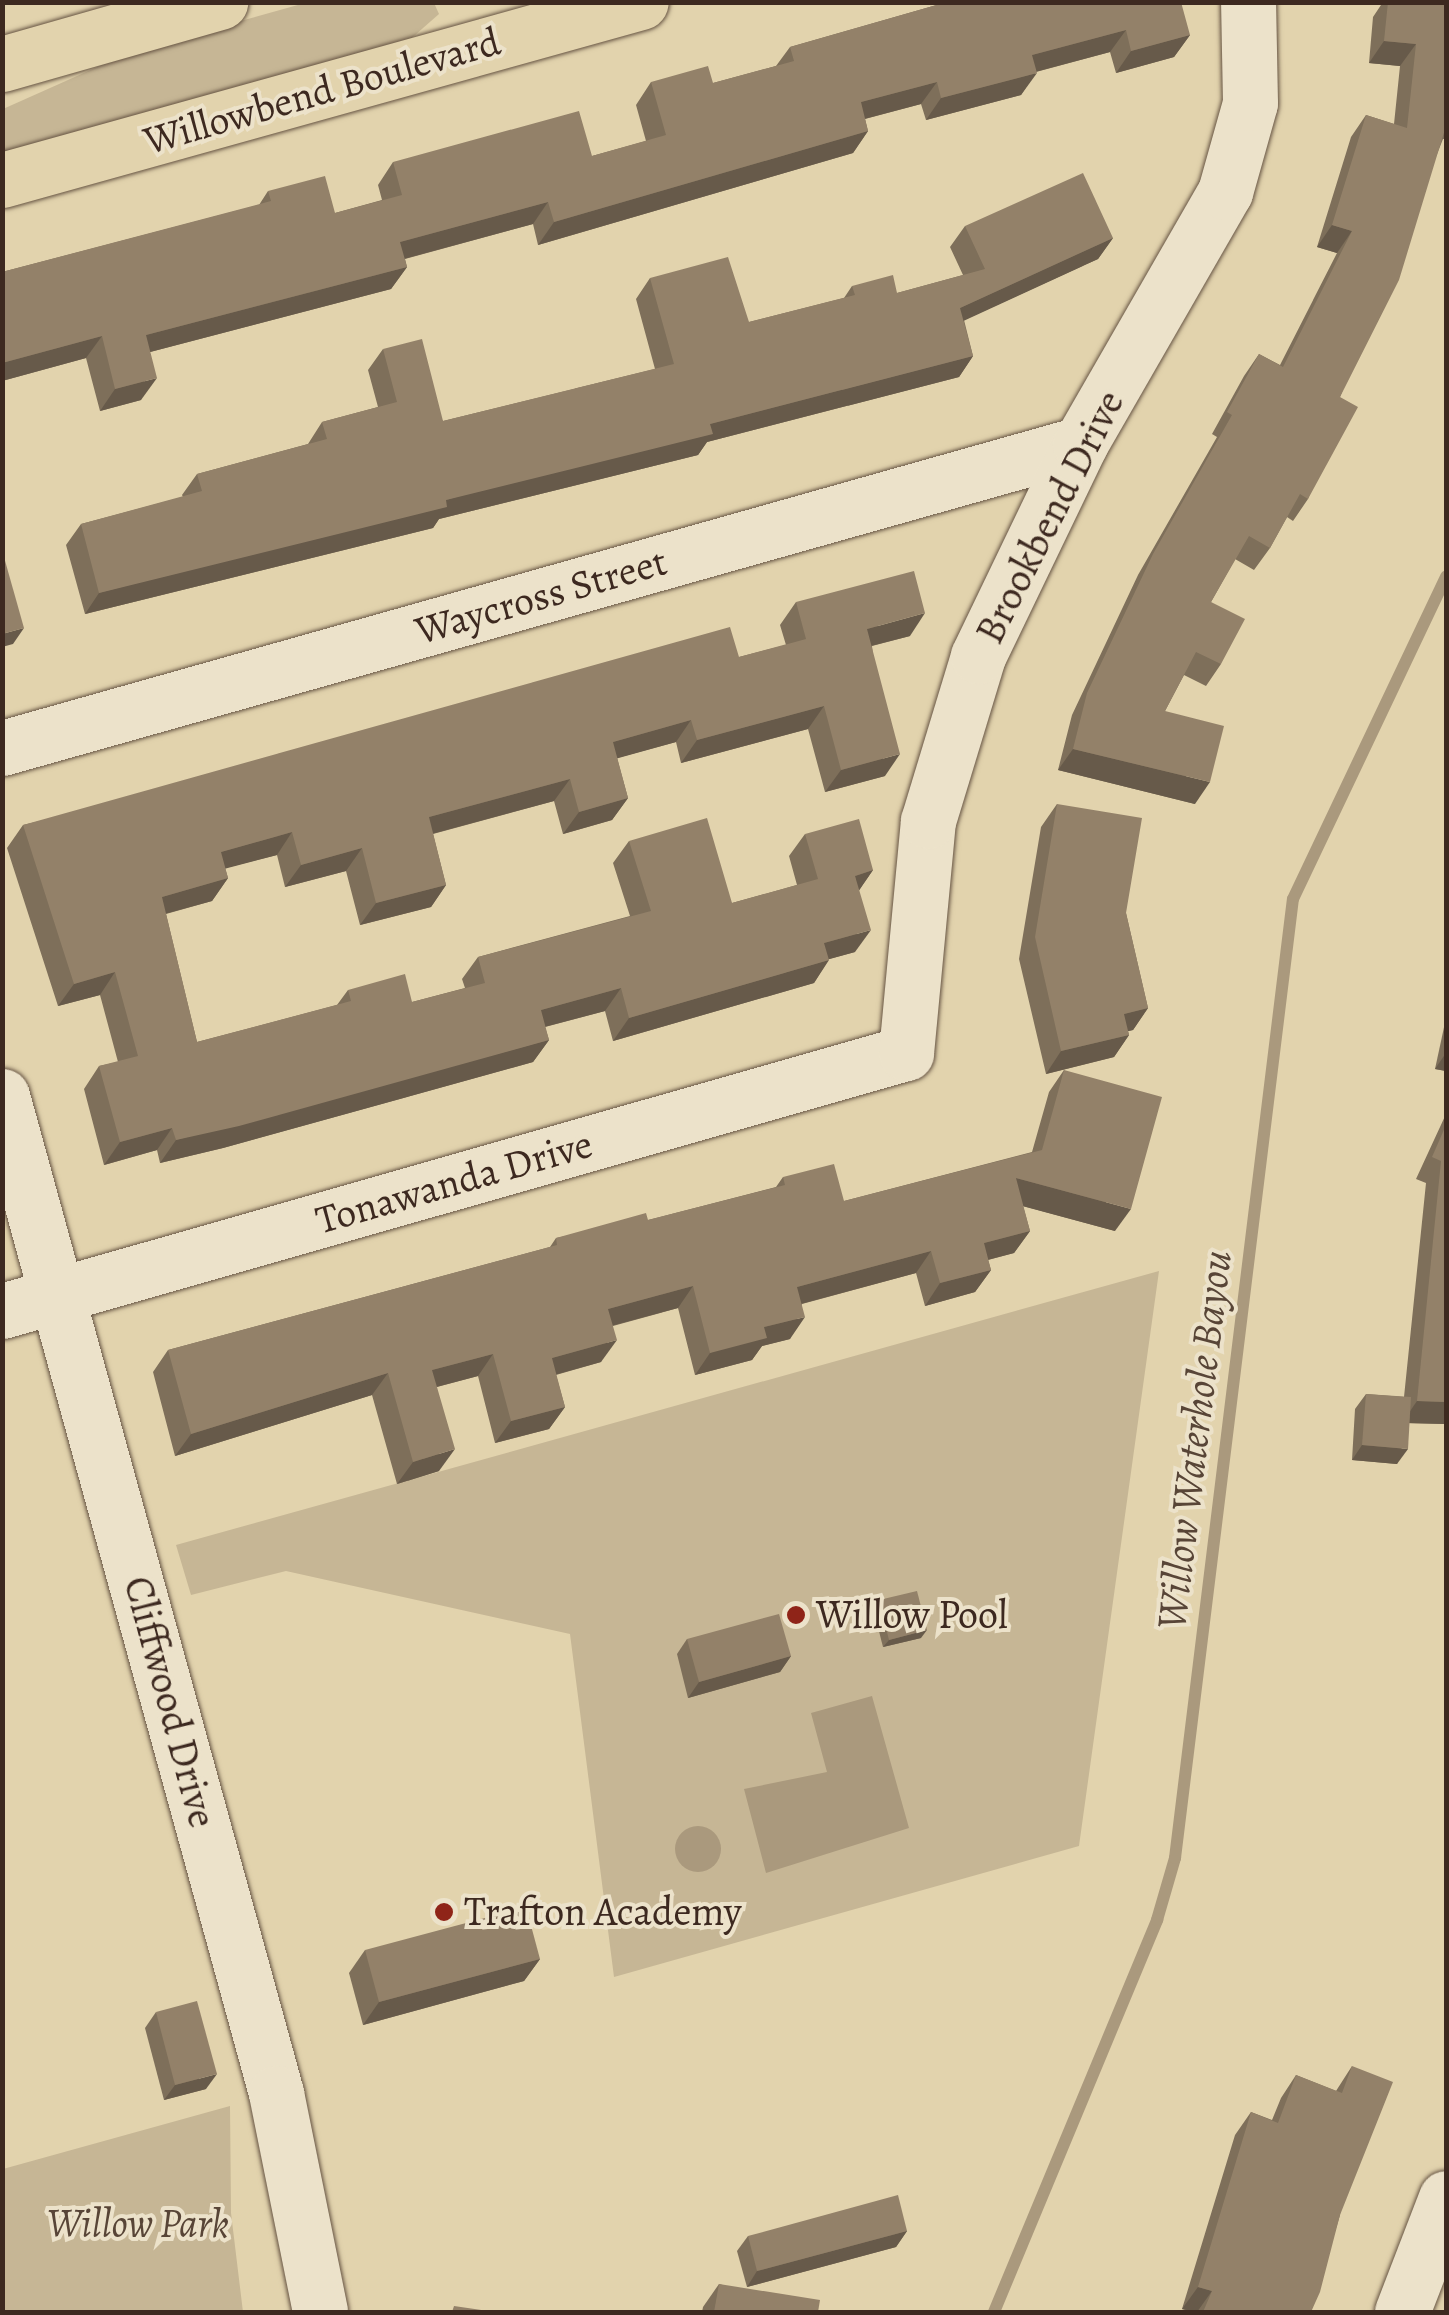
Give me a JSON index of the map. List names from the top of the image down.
{
  "streets": {
    "main road": ["Willowbend Boulevard"],
    "street": [
      "Brookbend Drive",
      "Waycross Street",
      "Tonawanda Drive",
      "Cliffwood Drive"
    ]
  },
  "crossings": [
    ["Brookbend Drive", "Waycross Street"],
    ["Brookbend Drive", "Tonawanda Drive"],
    ["Tonawanda Drive", "Cliffwood Drive"]
  ],
  "water": ["Willow Waterhole Bayou"],
  "parks": ["Willow Park"],
  "places": ["Willow Pool", "Trafton Academy"]
}
